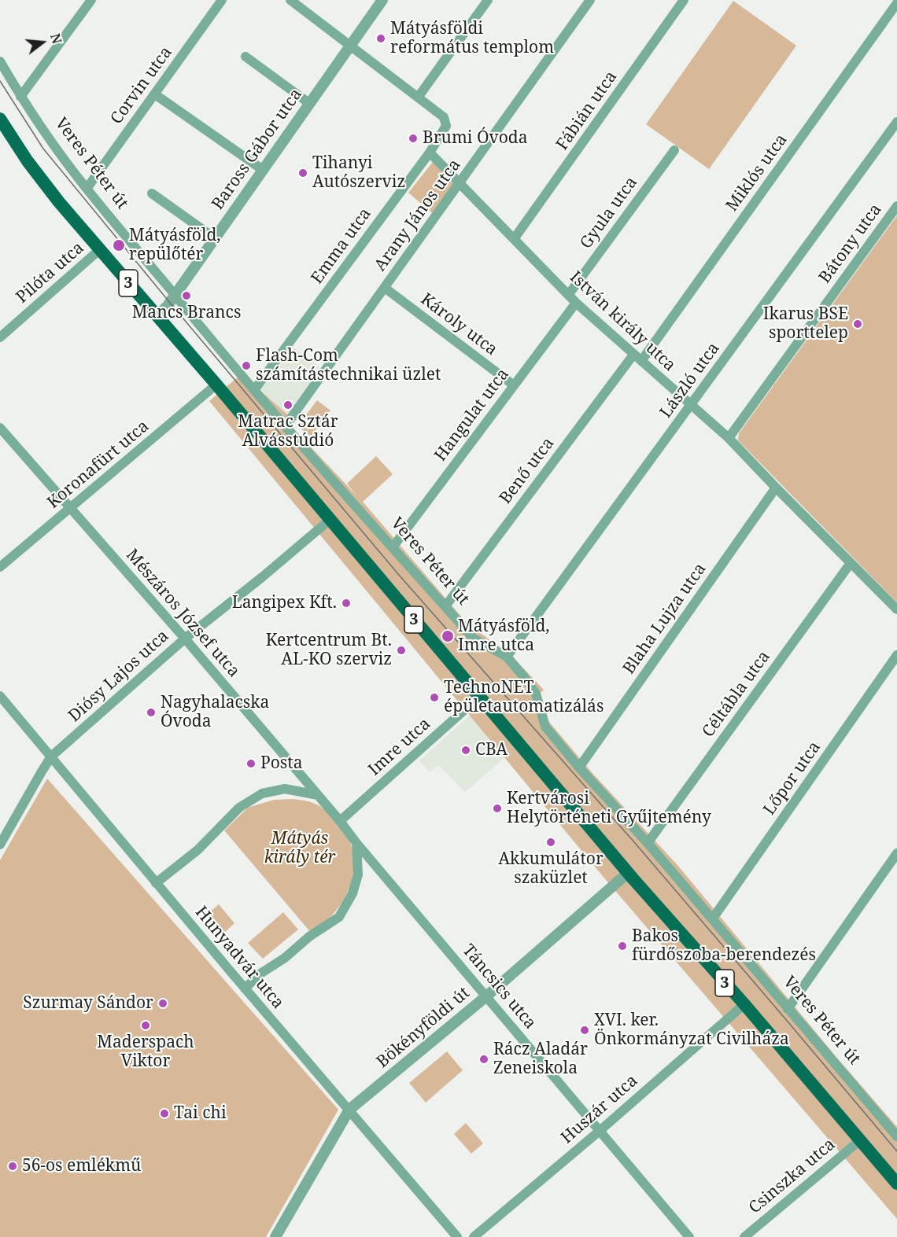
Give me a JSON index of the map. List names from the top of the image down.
{
  "streets": {
    "main road": ["3"],
    "street": [
      "Corvin utca",
      "Fábián utca",
      "Baross Gábor utca",
      "Veres Péter út",
      "Miklós utca",
      "Gyula utca",
      "Arany János utca",
      "Bátony utca",
      "Emma utca",
      "Pilóta utca",
      "István király utca",
      "Károly utca",
      "László utca",
      "Hangulat utca",
      "Koronafürt utca",
      "Benő utca",
      "Mészáros József utca",
      "Blaha Lujza utca",
      "Diósy Lajos utca",
      "Céltábla utca",
      "Imre utca",
      "Lőpor utca",
      "Hunyadvár utca",
      "Táncsics utca",
      "Bökényföldi út",
      "Huszár utca",
      "Csinszka utca"
    ]
  },
  "crossings": [
    ["Corvin utca", "Veres Péter út"],
    ["Fábián utca", "István király utca"],
    ["Baross Gábor utca", "Veres Péter út"],
    ["Baross Gábor utca", "3"],
    ["Veres Péter út", "Arany János utca"],
    ["Veres Péter út", "Emma utca"],
    ["Veres Péter út", "László utca"],
    ["Veres Péter út", "Hangulat utca"],
    ["Veres Péter út", "Benő utca"],
    ["Veres Péter út", "Blaha Lujza utca"],
    ["Veres Péter út", "Céltábla utca"],
    ["Veres Péter út", "Lőpor utca"],
    ["Miklós utca", "István király utca"],
    ["Miklós utca", "Benő utca"],
    ["Gyula utca", "István király utca"],
    ["Arany János utca", "István király utca"],
    ["Arany János utca", "Károly utca"],
    ["Bátony utca", "István király utca"],
    ["Emma utca", "István király utca"],
    ["Pilóta utca", "3"],
    ["3", "Koronafürt utca"],
    ["3", "Diósy Lajos utca"],
    ["3", "Imre utca"],
    ["3", "Bökényföldi út"],
    ["3", "Huszár utca"],
    ["3", "Csinszka utca"],
    ["István király utca", "László utca"],
    ["István király utca", "Hangulat utca"],
    ["István király utca", "Benő utca"],
    ["István király utca", "Blaha Lujza utca"],
    ["István király utca", "Céltábla utca"],
    ["Károly utca", "Hangulat utca"],
    ["Koronafürt utca", "Mészáros József utca"],
    ["Mészáros József utca", "Diósy Lajos utca"],
    ["Mészáros József utca", "Imre utca"],
    ["Mészáros József utca", "Táncsics utca"],
    ["Diósy Lajos utca", "Hunyadvár utca"],
    ["Imre utca", "Táncsics utca"],
    ["Hunyadvár utca", "Bökényföldi út"],
    ["Táncsics utca", "Bökényföldi út"],
    ["Táncsics utca", "Huszár utca"]
  ],
  "parks": ["Mátyás király tér"],
  "places": [
    "Mátyásföldi református templom",
    "Brumi Óvoda",
    "Tihanyi Autószerviz",
    "Mátyásföld, repülőtér",
    "Mancs Brancs",
    "Ikarus BSE sporttelep",
    "Flash-Com számítástechnikai üzlet",
    "Matrac Sztár Alvásstúdió",
    "Langipex Kft.",
    "Mátyásföld, Imre utca",
    "Kertcentrum Bt. AL-KO szerviz",
    "TechnoNET épületautomatizálás",
    "Nagyhalacska Óvoda",
    "CBA",
    "Posta",
    "Kertvárosi Helytörténeti Gyűjtemény",
    "Akkumulátor szaküzlet",
    "Bakos fürdőszoba-berendezés",
    "Szurmay Sándor",
    "Maderspach Viktor",
    "XVI. ker. Önkormányzat Civilháza",
    "Rácz Aladár Zeneiskola",
    "Tai chi",
    "56-os emlékmű"
  ],
  "north": "right"
}
